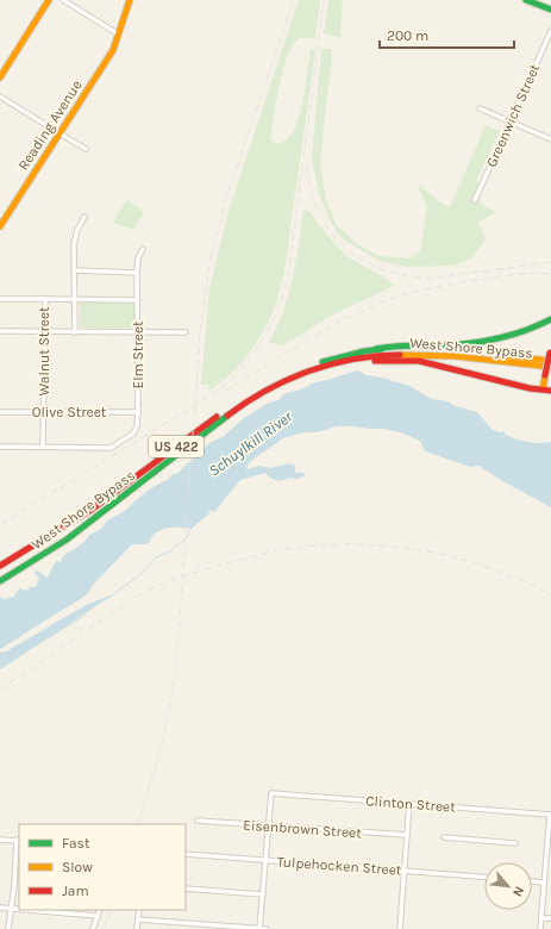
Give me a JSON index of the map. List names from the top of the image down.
{
  "streets": {
    "main road": ["Reading Avenue", "West Shore Bypass", "US 422"],
    "street": [
      "Greenwich Street",
      "Walnut Street",
      "Elm Street",
      "Olive Street",
      "Clinton Street",
      "Eisenbrown Street",
      "Tulpehocken Street"
    ]
  },
  "crossings": [
    ["Walnut Street", "Elm Street"],
    ["Walnut Street", "Olive Street"],
    ["Elm Street", "Olive Street"],
    ["Clinton Street", "Eisenbrown Street"]
  ],
  "water": ["Schuylkill River"],
  "legend": ["Fast", "Slow", "Jam"],
  "scale_bar": "200 m",
  "north": "bottom right"
}
